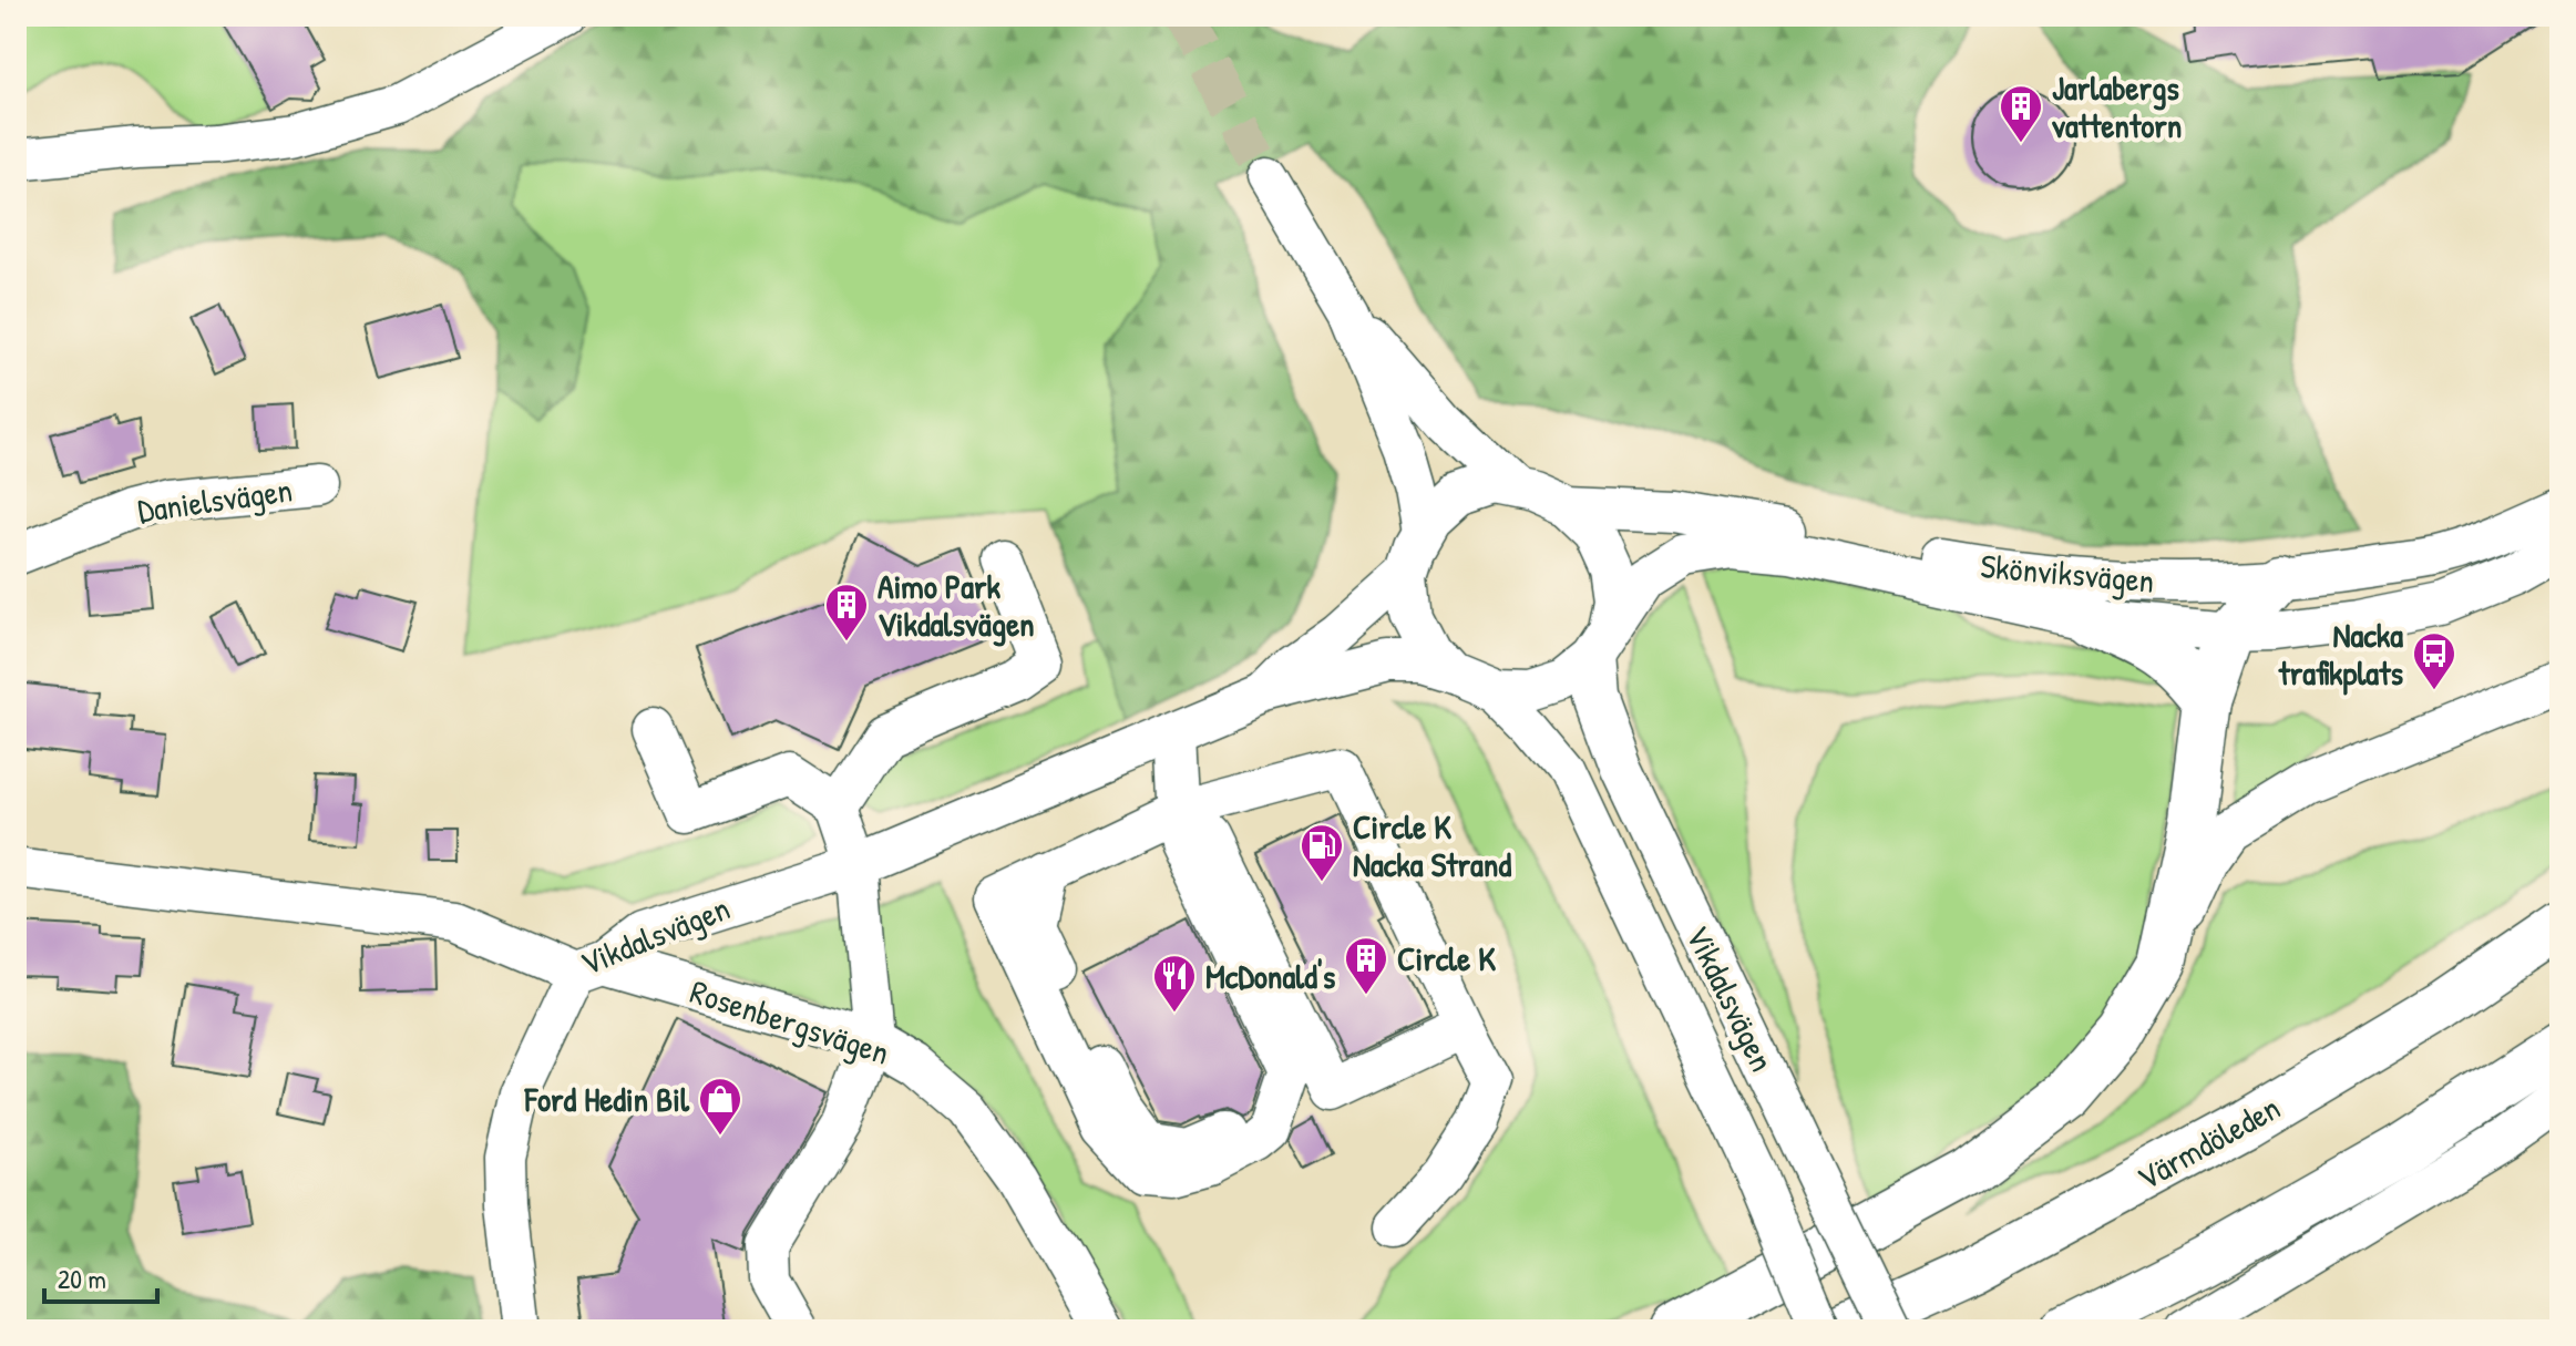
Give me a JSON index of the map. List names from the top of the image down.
{
  "streets": {
    "highway": ["Värmdöleden"],
    "street": [
      "Danielsvägen",
      "Skönviksvägen",
      "Vikdalsvägen",
      "Rosenbergsvägen"
    ]
  },
  "crossings": [
    ["Skönviksvägen", "Vikdalsvägen"],
    ["Vikdalsvägen", "Rosenbergsvägen"]
  ],
  "places": {
    "building": ["Jarlabergs vattentorn", "Aimo Park Vikdalsvägen", "Circle K"],
    "bus stop": ["Nacka trafikplats"],
    "fuel station": ["Circle K Nacka Strand"],
    "restaurant": ["McDonald's"],
    "shop": ["Ford Hedin Bil"]
  },
  "scale_bar": "20 m"
}
